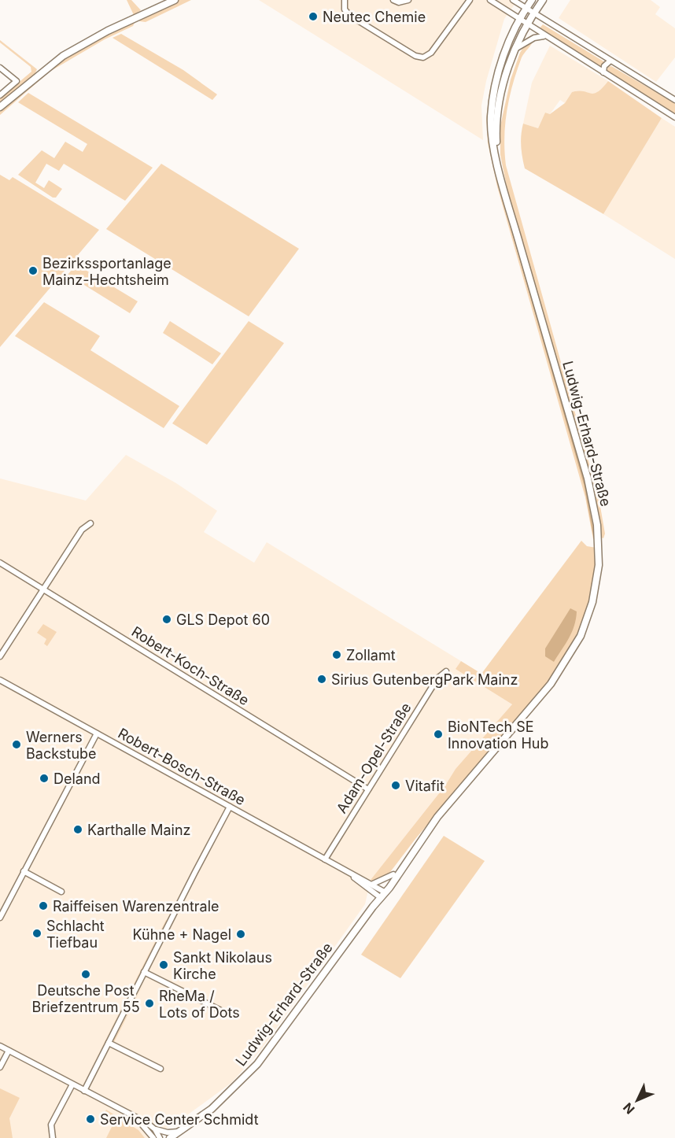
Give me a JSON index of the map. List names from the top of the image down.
{
  "streets": {
    "main road": ["Ludwig-Erhard-Straße"],
    "street": ["Robert-Koch-Straße", "Adam-Opel-Straße", "Robert-Bosch-Straße"]
  },
  "crossings": [
    ["Ludwig-Erhard-Straße", "Robert-Bosch-Straße"],
    ["Robert-Koch-Straße", "Adam-Opel-Straße"],
    ["Adam-Opel-Straße", "Robert-Bosch-Straße"]
  ],
  "places": [
    "Neutec Chemie",
    "Bezirkssportanlage Mainz-Hechtsheim",
    "GLS Depot 60",
    "Zollamt",
    "Sirius GutenbergPark Mainz",
    "BioNTech SE Innovation Hub",
    "Werners Backstube",
    "Deland",
    "Vitafit",
    "Karthalle Mainz",
    "Raiffeisen Warenzentrale",
    "Schlacht Tiefbau",
    "Kühne + Nagel",
    "Sankt Nikolaus Kirche",
    "Deutsche Post Briefzentrum 55",
    "RheMa / Lots of Dots",
    "Service Center Schmidt"
  ],
  "north": "bottom left"
}
